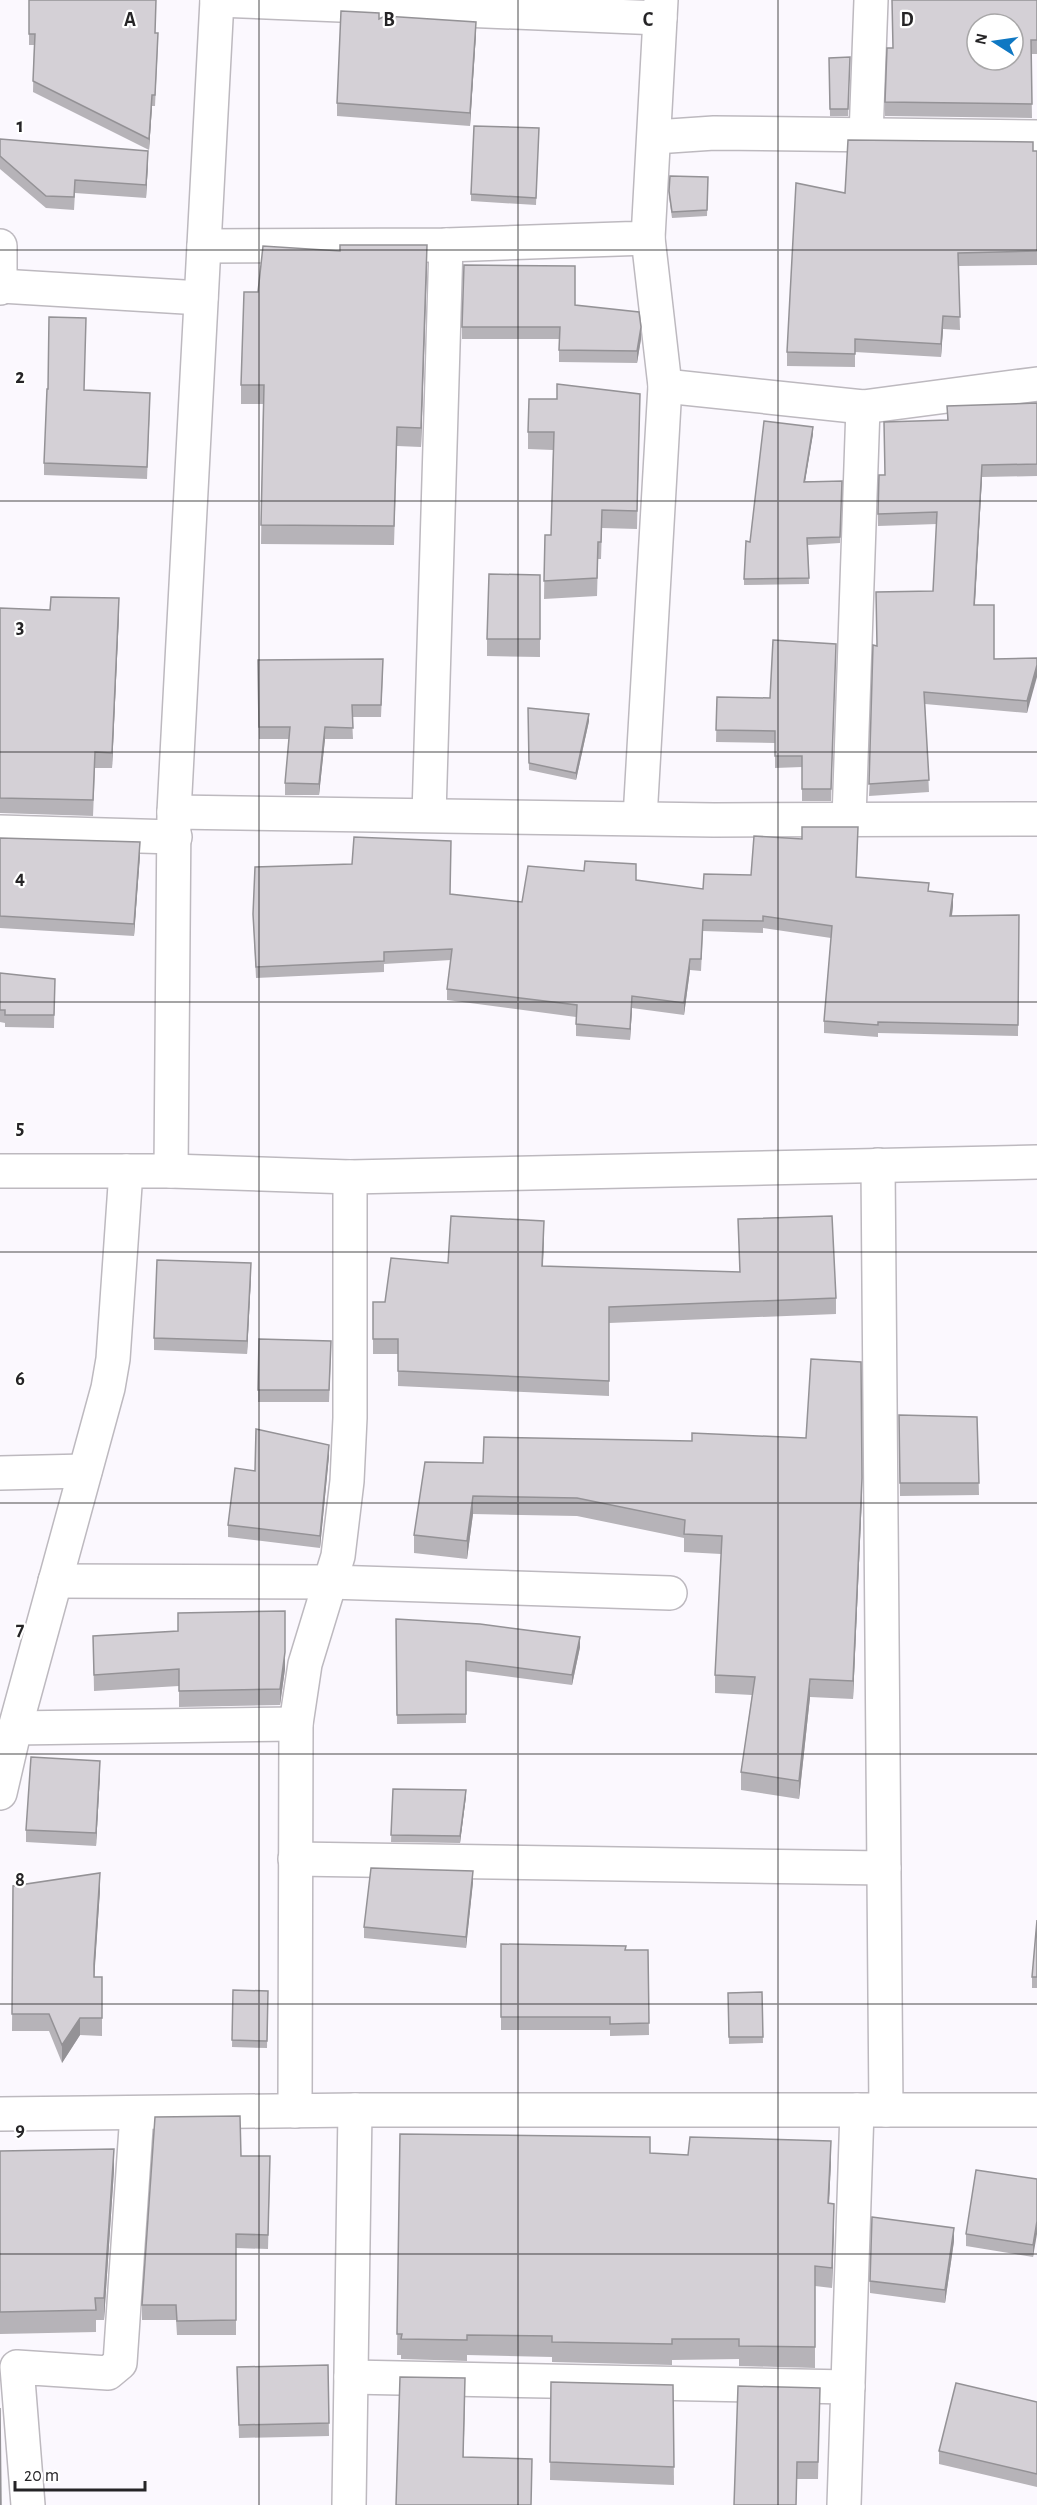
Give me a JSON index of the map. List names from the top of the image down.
{
  "scale_bar": "20 m",
  "north": "left",
  "grid": {
    "columns": [
      "A",
      "B",
      "C",
      "D"
    ],
    "rows": [
      "1",
      "2",
      "3",
      "4",
      "5",
      "6",
      "7",
      "8",
      "9"
    ]
  }
}
